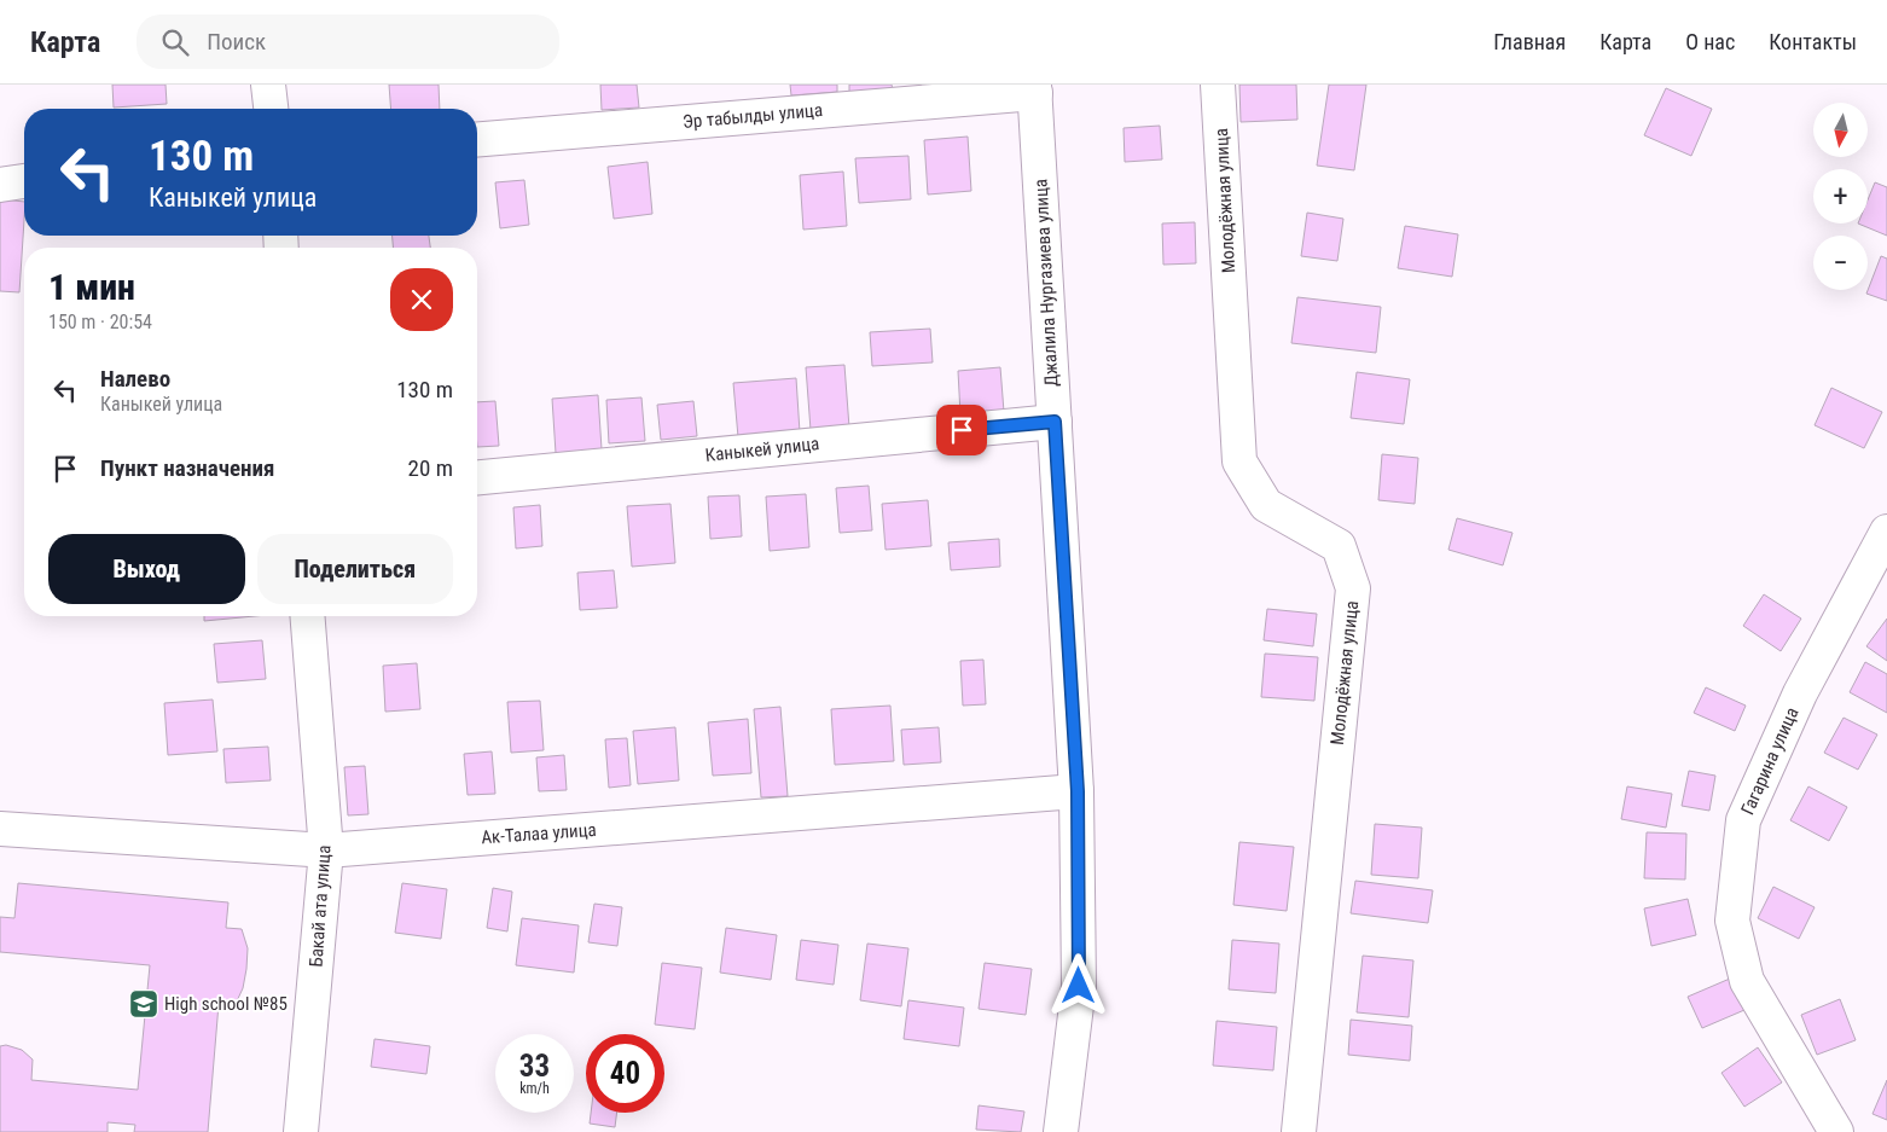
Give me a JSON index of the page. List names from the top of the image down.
{
  "streets": {
    "street": [
      "Эр табылды улица",
      "Молодёжная улица",
      "Джалила Нургазиева улица",
      "Каныкей улица",
      "Гагарина улица",
      "Ак-Талаа улица",
      "Бакай ата улица"
    ]
  },
  "crossings": [
    ["Эр табылды улица", "Джалила Нургазиева улица"],
    ["Джалила Нургазиева улица", "Каныкей улица"],
    ["Джалила Нургазиева улица", "Ак-Талаа улица"],
    ["Ак-Талаа улица", "Бакай ата улица"]
  ],
  "places": {
    "school or university": ["High school №85"]
  },
  "north": "bottom",
  "page": {
    "header": "Карта",
    "search": "Поиск",
    "nav": [
      "Главная",
      "Карта",
      "О нас",
      "Контакты"
    ],
    "map_buttons": ["+", "−"],
    "turn": ["130 m", "Каныкей улица"],
    "heading": ["1 мин", "150 m · 20:54"],
    "list": [
      {
        "name": "Налево",
        "note": "Каныкей улица",
        "value": "130 m"
      },
      {
        "name": "Пункт назначения",
        "value": "20 m"
      }
    ],
    "buttons": ["Выход", "Поделиться"],
    "speed": "33 km/h",
    "limit": "40"
  }
}
